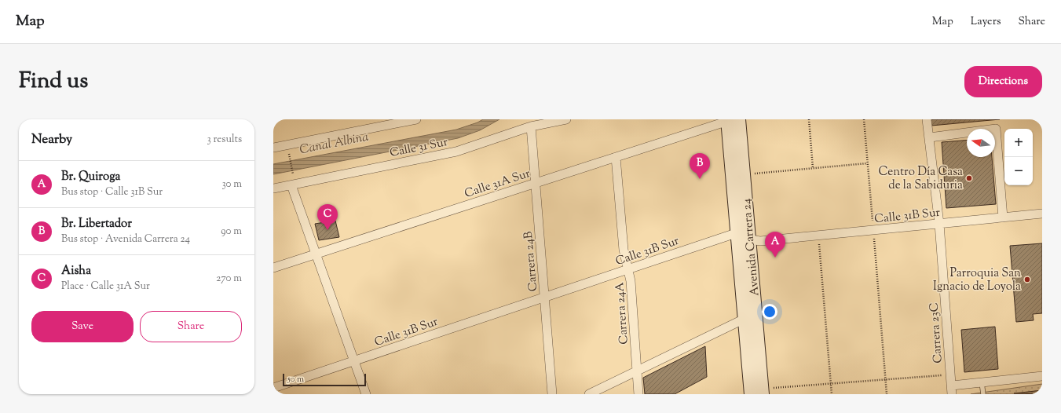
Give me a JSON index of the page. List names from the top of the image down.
{
  "streets": {
    "main road": ["Avenida Carrera 24"],
    "street": [
      "Calle 31 Sur",
      "Calle 31A Sur",
      "Calle 31B Sur",
      "Carrera 24B",
      "Carrera 24A",
      "Carrera 23C"
    ]
  },
  "crossings": [
    ["Calle 31 Sur", "Carrera 24B"],
    ["Calle 31A Sur", "Avenida Carrera 24"],
    ["Calle 31A Sur", "Carrera 24B"],
    ["Calle 31A Sur", "Carrera 24A"],
    ["Calle 31B Sur", "Avenida Carrera 24"],
    ["Calle 31B Sur", "Carrera 24B"],
    ["Calle 31B Sur", "Carrera 24A"],
    ["Calle 31B Sur", "Carrera 23C"]
  ],
  "water": ["Canal Albina"],
  "places": ["Centro Día Casa de la Sabiduria", "Parroquia San Ignacio de Loyola"],
  "scale_bar": "50 m",
  "north": "left",
  "page": {
    "header": "Map",
    "nav": ["Map", "Layers", "Share"],
    "title": "Find us",
    "buttons": [
      "Directions",
      ["Save", "Share"]
    ],
    "heading": ["Nearby", "3 results"],
    "map_buttons": ["+", "−"],
    "pins": ["B", "C", "A"],
    "list": [
      {
        "mark": "A",
        "name": "Br. Quiroga",
        "note": "Bus stop · Calle 31B Sur",
        "value": "30 m"
      },
      {
        "mark": "B",
        "name": "Br. Libertador",
        "note": "Bus stop · Avenida Carrera 24",
        "value": "90 m"
      },
      {
        "mark": "C",
        "name": "Aisha",
        "note": "Place · Calle 31A Sur",
        "value": "270 m"
      }
    ],
    "scale": "50 m"
  }
}
